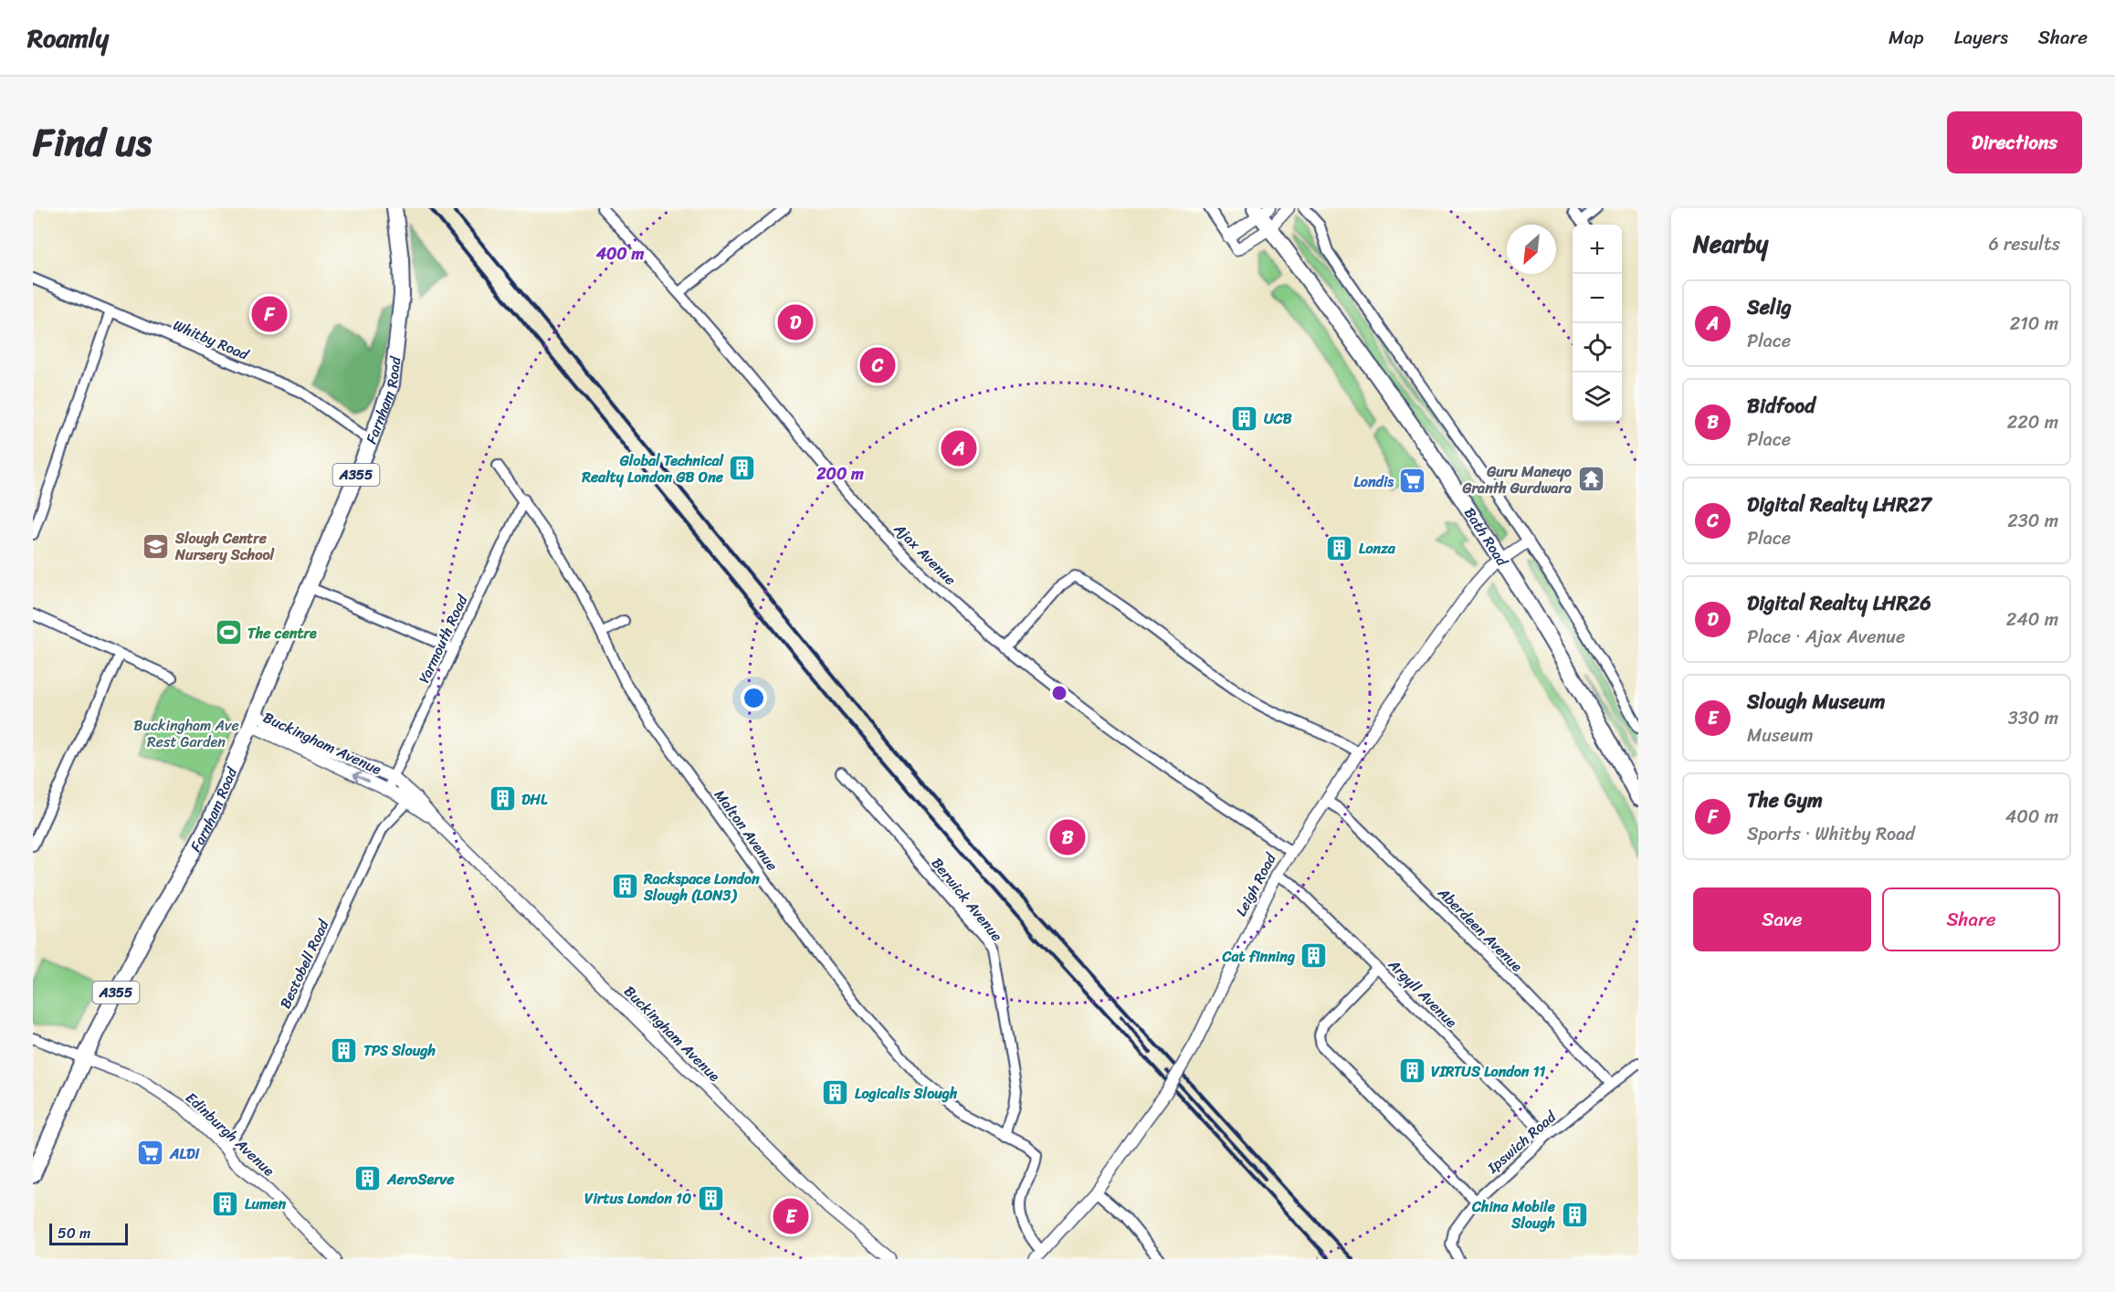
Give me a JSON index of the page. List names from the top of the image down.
{
  "streets": {
    "main road": ["Farnham Road", "A355", "Bath Road"],
    "street": [
      "Whitby Road",
      "Ajax Avenue",
      "Yarmouth Road",
      "Buckingham Avenue",
      "Malton Avenue",
      "Leigh Road",
      "Berwick Avenue",
      "Aberdeen Avenue",
      "Bestobell Road",
      "Argyll Avenue",
      "Edinburgh Avenue",
      "Ipswich Road"
    ]
  },
  "crossings": [
    ["Whitby Road", "Farnham Road"],
    ["Farnham Road", "Buckingham Avenue"],
    ["Farnham Road", "Edinburgh Avenue"],
    ["Bath Road", "Leigh Road"],
    ["Ajax Avenue", "Leigh Road"],
    ["Yarmouth Road", "Buckingham Avenue"],
    ["Yarmouth Road", "Malton Avenue"],
    ["Buckingham Avenue", "Bestobell Road"],
    ["Malton Avenue", "Leigh Road"],
    ["Malton Avenue", "Berwick Avenue"],
    ["Leigh Road", "Aberdeen Avenue"],
    ["Leigh Road", "Argyll Avenue"],
    ["Aberdeen Avenue", "Ipswich Road"],
    ["Bestobell Road", "Edinburgh Avenue"],
    ["Argyll Avenue", "Ipswich Road"]
  ],
  "parks": ["Buckingham Ave Rest Garden"],
  "places": {
    "building": [
      "UCB",
      "Global Technical Realty London GB One",
      "Lonza",
      "DHL",
      "Rackspace London Slough (LON3)",
      "Cat finning",
      "TPS Slough",
      "VIRTUS London 11",
      "Logicalis Slough",
      "AeroServe",
      "Virtus London 10",
      "Lumen",
      "China Mobile Slough"
    ],
    "temple": ["Guru Maneyo Granth Gurdwara"],
    "supermarket": ["Londis", "ALDI"],
    "school or university": ["Slough Centre Nursery School"],
    "sports": ["The centre"]
  },
  "scale_bar": "50 m",
  "north": "bottom left",
  "page": {
    "header": "Roamly",
    "nav": ["Map", "Layers", "Share"],
    "title": "Find us",
    "buttons": [
      "Directions",
      ["Save", "Share"]
    ],
    "heading": ["Nearby", "6 results"],
    "map_buttons": ["+", "−"],
    "list": [
      {
        "mark": "A",
        "name": "Selig",
        "note": "Place",
        "value": "210 m"
      },
      {
        "mark": "B",
        "name": "Bidfood",
        "note": "Place",
        "value": "220 m"
      },
      {
        "mark": "C",
        "name": "Digital Realty LHR27",
        "note": "Place",
        "value": "230 m"
      },
      {
        "mark": "D",
        "name": "Digital Realty LHR26",
        "note": "Place · Ajax Avenue",
        "value": "240 m"
      },
      {
        "mark": "E",
        "name": "Slough Museum",
        "note": "Museum",
        "value": "330 m"
      },
      {
        "mark": "F",
        "name": "The Gym",
        "note": "Sports · Whitby Road",
        "value": "400 m"
      }
    ],
    "pins": [
      "F",
      "D",
      "C",
      "A",
      "B",
      "E"
    ],
    "scale": "50 m"
  },
  "rings": ["400 m", "200 m"]
}
